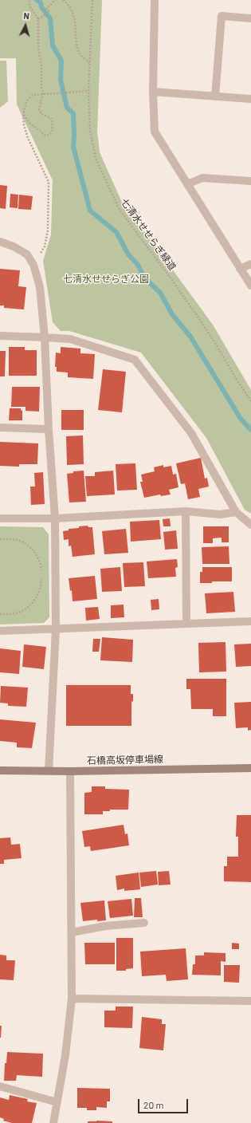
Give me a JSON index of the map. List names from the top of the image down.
{
  "streets": {
    "main road": ["石橋高坂停車場線"],
    "path": ["七清水せせらぎ緑道"]
  },
  "parks": ["七清水せせらぎ公園"],
  "scale_bar": "20 m",
  "north": "top"
}
